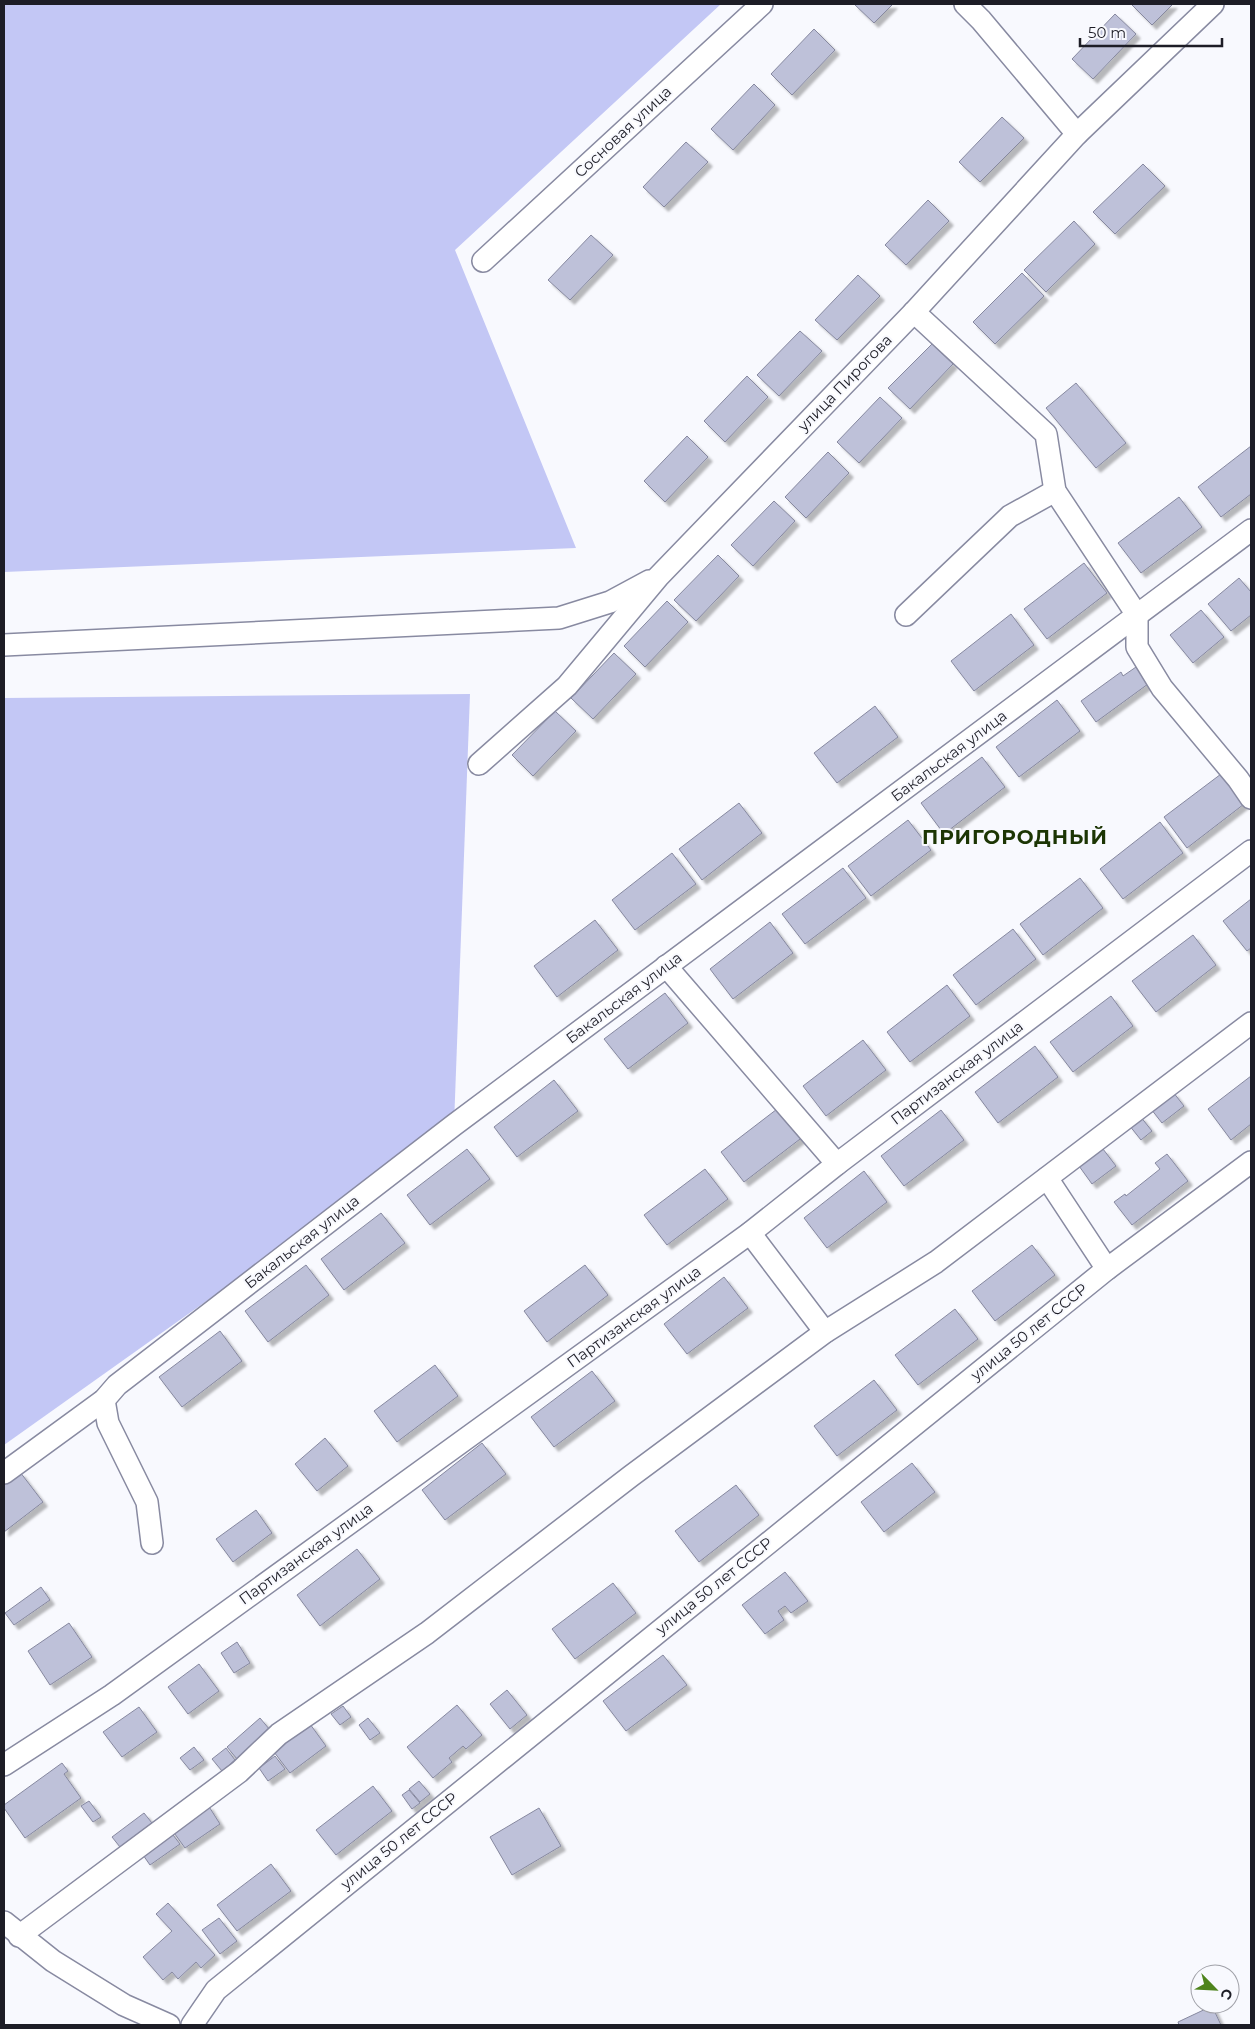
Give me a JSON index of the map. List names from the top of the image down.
{
  "streets": {
    "street": [
      "Сосновая улица",
      "улица Пирогова",
      "Бакальская улица",
      "Партизанская улица",
      "улица 50 лет СССР"
    ]
  },
  "districts": ["ПРИГОРОДНЫЙ"],
  "scale_bar": "50 m",
  "north": "bottom right"
}
